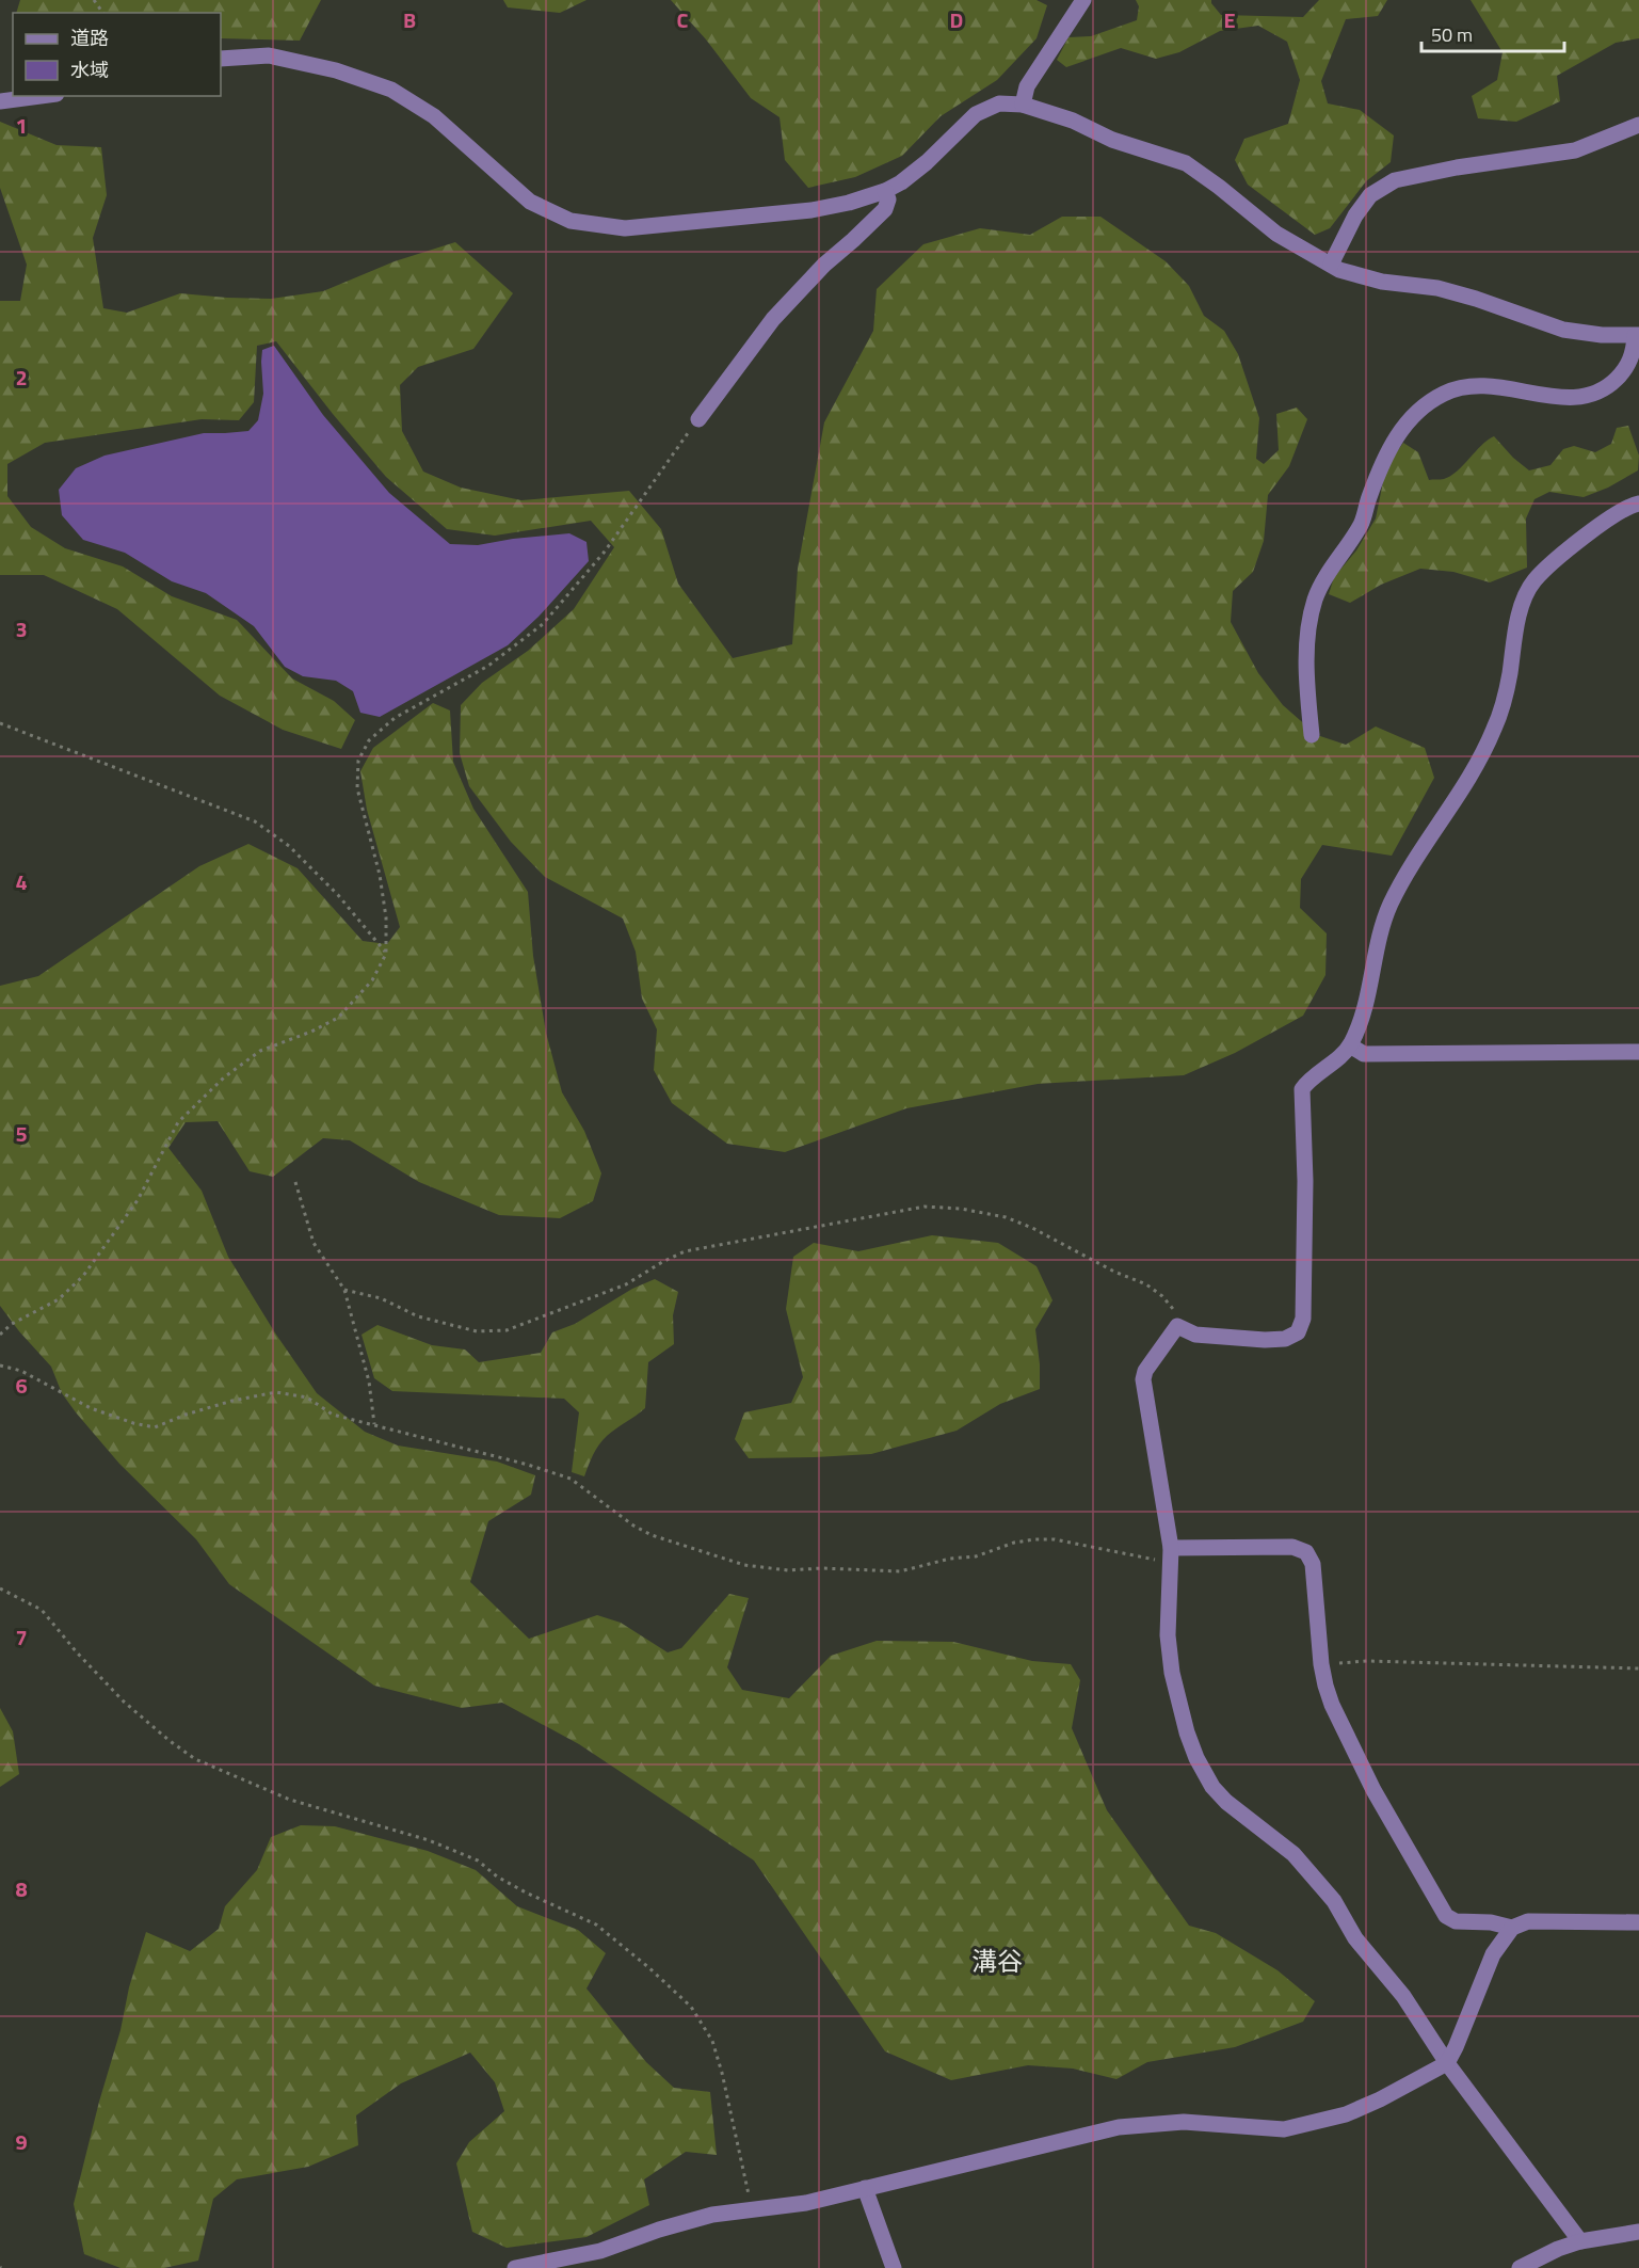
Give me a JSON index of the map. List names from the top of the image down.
{
  "districts": ["溝谷"],
  "legend": ["道路", "水域"],
  "scale_bar": "50 m",
  "grid": {
    "columns": [
      "B",
      "C",
      "D",
      "E"
    ],
    "rows": [
      "1",
      "2",
      "3",
      "4",
      "5",
      "6",
      "7",
      "8",
      "9"
    ]
  }
}
